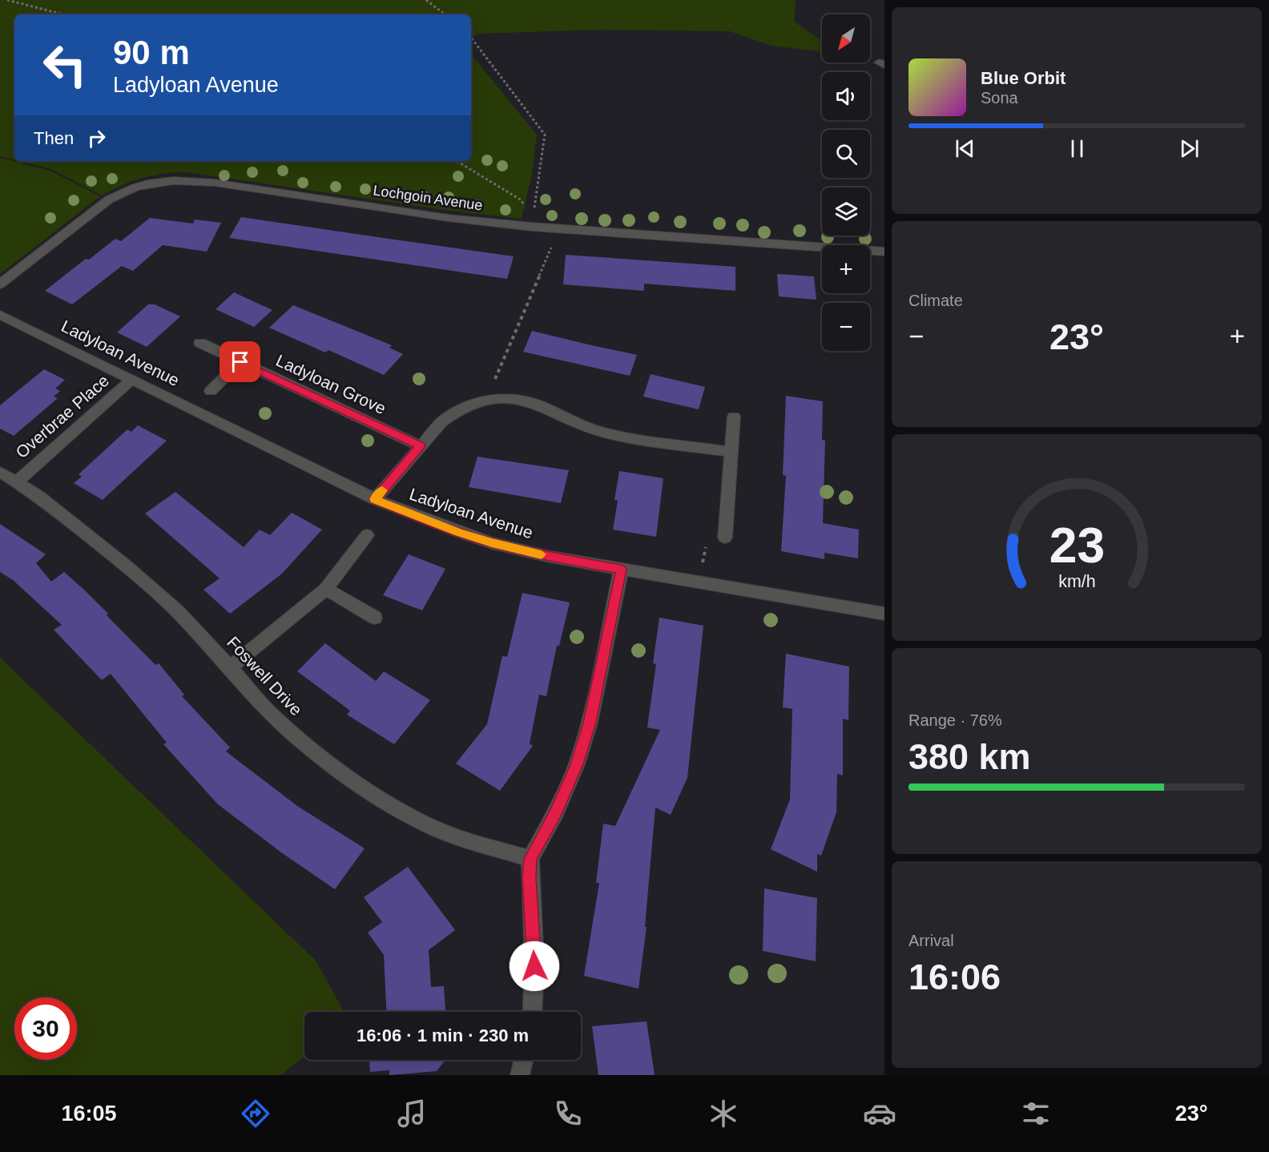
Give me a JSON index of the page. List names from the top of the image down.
{
  "streets": {
    "street": [
      "Lochgoin Avenue",
      "Ladyloan Avenue",
      "Ladyloan Grove",
      "Overbrae Place",
      "Foswell Drive"
    ]
  },
  "crossings": [
    ["Ladyloan Avenue", "Overbrae Place"],
    ["Overbrae Place", "Foswell Drive"]
  ],
  "north": "bottom left",
  "page": {
    "map_buttons": ["+", "−"],
    "turn": ["90 m", "Ladyloan Avenue"],
    "song": ["Blue Orbit", "Sona"],
    "then": "Then",
    "tile": [
      "Climate",
      ["Range · 76%", "380 km"],
      ["Arrival", "16:06"]
    ],
    "heat": ["−", "23°", "+"],
    "limit": "30",
    "trip": "16:06 · 1 min · 230 m",
    "tabs": ["16:05", "23°"],
    "gauge": ["23", "km/h"]
  }
}
